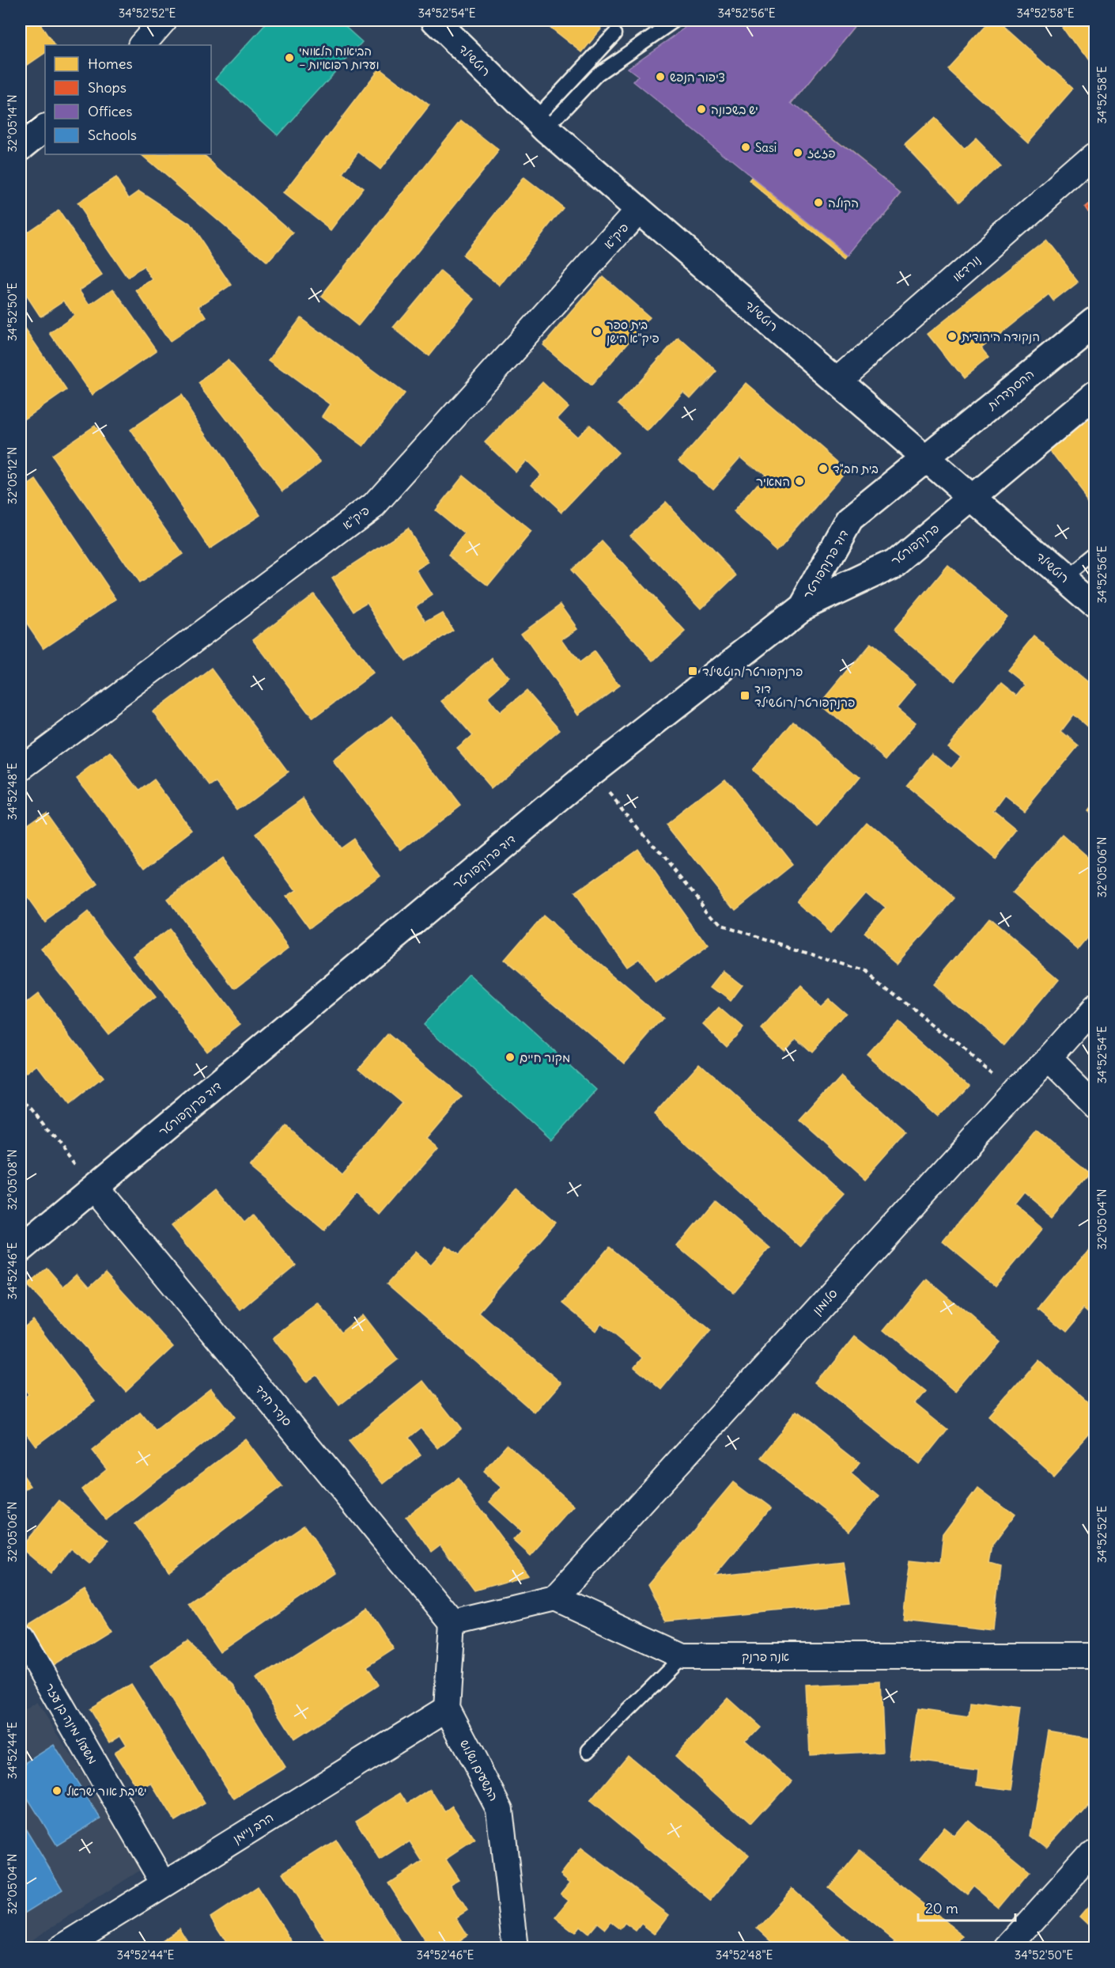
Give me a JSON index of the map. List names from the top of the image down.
{
  "streets": {
    "street": [
      "רוטשילד",
      "פיק\"א",
      "נורדאו",
      "ההסתדרות",
      "פרנקפורטר",
      "דוד פרנקפורטר",
      "סלומון",
      "סנדר חדד",
      "אנה פרנק",
      "משעול מינה בן עזר",
      "התשעים ושלוש",
      "הרב ניימן"
    ]
  },
  "crossings": [
    ["רוטשילד", "פיק\"א"],
    ["רוטשילד", "נורדאו"],
    ["רוטשילד", "ההסתדרות"],
    ["רוטשילד", "פרנקפורטר"],
    ["רוטשילד", "דוד פרנקפורטר"],
    ["ההסתדרות", "דוד פרנקפורטר"],
    ["פרנקפורטר", "דוד פרנקפורטר"],
    ["דוד פרנקפורטר", "סנדר חדד"],
    ["סלומון", "אנה פרנק"],
    ["משעול מינה בן עזר", "הרב ניימן"],
    ["התשעים ושלוש", "הרב ניימן"]
  ],
  "places": {
    "other": [
      "הביאוח הלאומי – ועדות רפואיות",
      "ציפור הנפש",
      "יש בשכונה",
      "Sasi",
      "פזגז",
      "הקולה",
      "בית ספר פיק\"א הישן",
      "הנקודה היהודית",
      "בית חב\"ד",
      "המאיר",
      "מקור חיים",
      "ישיבת אור ישראל"
    ],
    "transit": ["פרנקפורטר/רוטשילד", "דוד פרנקפורטר/רוטשילד"]
  },
  "legend": [
    "Homes",
    "Shops",
    "Offices",
    "Schools"
  ],
  "scale_bar": "20 m",
  "coordinates": [
    "34°52'52\"E",
    "34°52'54\"E",
    "34°52'56\"E",
    "34°52'58\"E",
    "32°05'14\"N",
    "34°52'50\"E",
    "32°05'12\"N",
    "34°52'48\"E",
    "32°05'06\"N",
    "32°05'08\"N",
    "32°05'04\"N",
    "34°52'46\"E",
    "34°52'44\"E"
  ]
}
